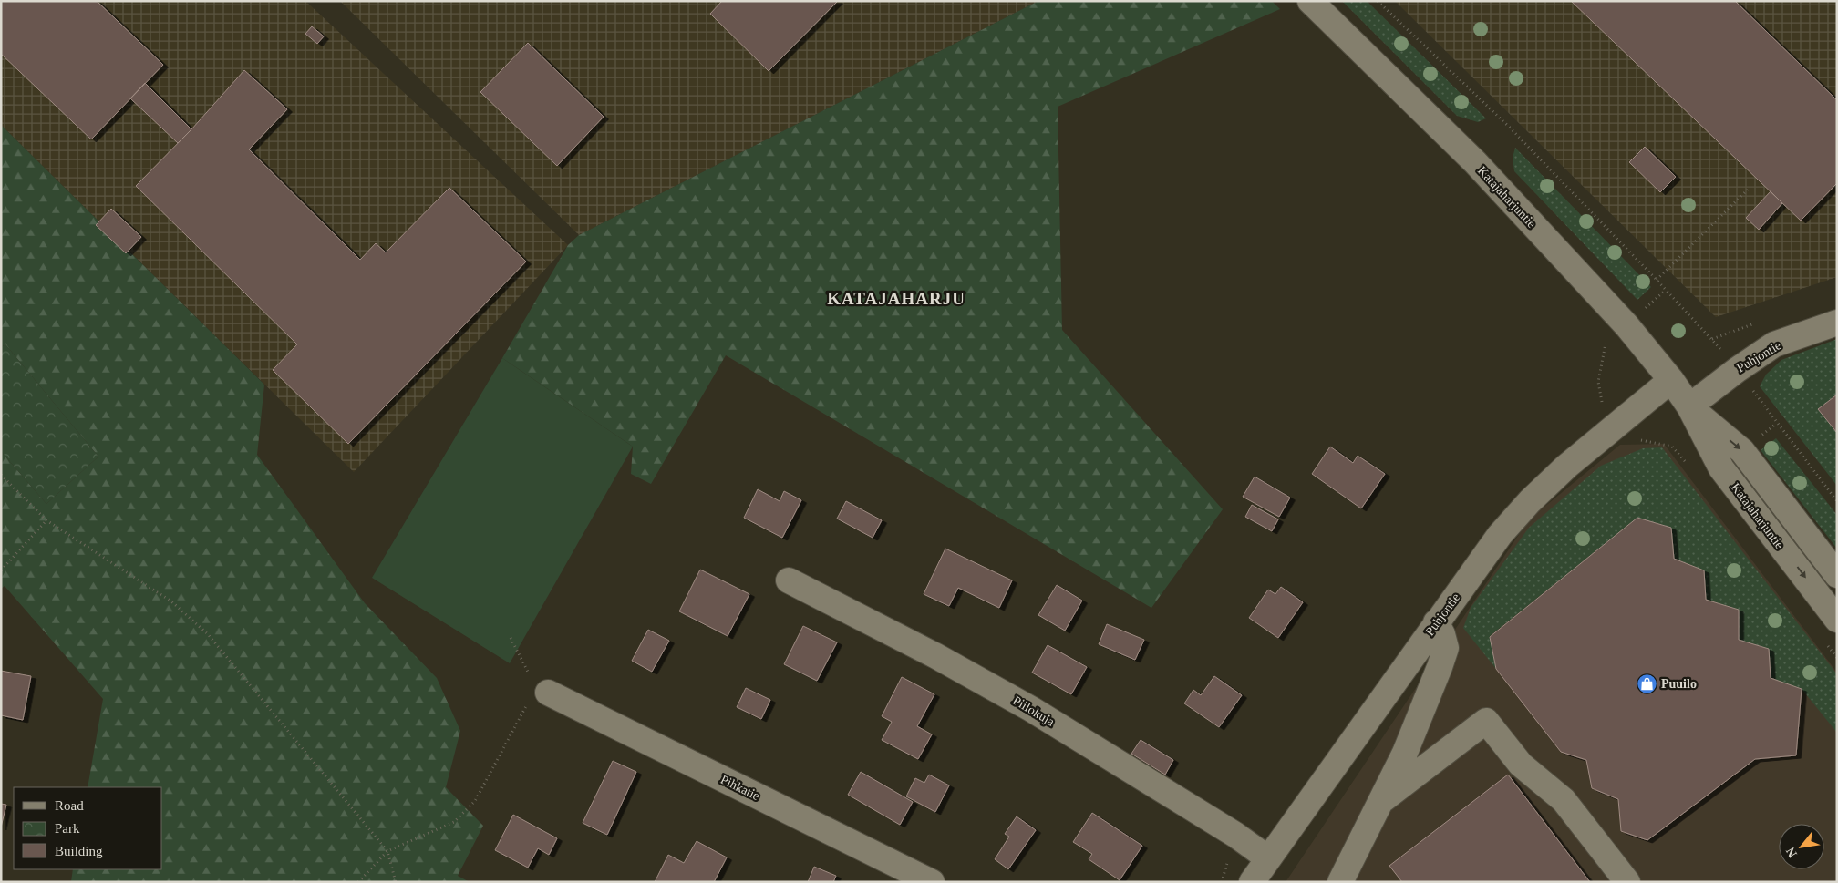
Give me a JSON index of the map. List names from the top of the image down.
{
  "streets": {
    "street": [
      "Katajaharjuntie",
      "Puhjontie",
      "Piilokuja",
      "Pihkatie"
    ]
  },
  "crossings": [
    ["Katajaharjuntie", "Puhjontie"],
    ["Puhjontie", "Piilokuja"]
  ],
  "one_way": ["Katajaharjuntie"],
  "districts": ["KATAJAHARJU"],
  "places": {
    "shop": ["Puuilo"]
  },
  "legend": ["Road", "Park", "Building"],
  "north": "bottom left"
}
